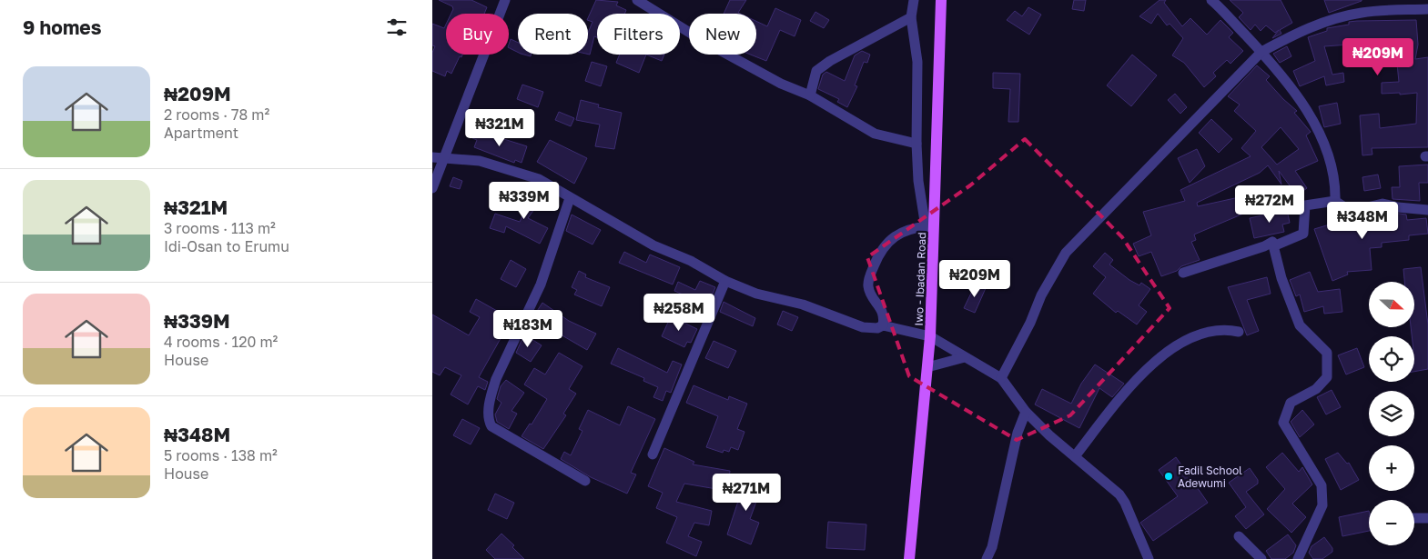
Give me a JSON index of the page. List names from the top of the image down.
{
  "streets": {
    "main road": ["Iwo - Ibadan Road"]
  },
  "places": ["Fadil School Adewumi"],
  "north": "right",
  "page": {
    "heading": "9 homes",
    "chip": [
      "Buy",
      "Rent",
      "Filters",
      "New"
    ],
    "price": [
      "₦209M",
      "₦321M",
      "₦339M",
      "₦272M",
      "₦348M",
      "₦209M",
      "₦258M",
      "₦183M",
      "₦271M"
    ],
    "list": [
      {
        "name": "₦209M",
        "note": "2 rooms · 78 m² · Apartment"
      },
      {
        "name": "₦321M",
        "note": "3 rooms · 113 m² · Idi-Osan to Erumu"
      },
      {
        "name": "₦339M",
        "note": "4 rooms · 120 m² · House"
      },
      {
        "name": "₦348M",
        "note": "5 rooms · 138 m² · House"
      }
    ],
    "map_buttons": ["+", "−"]
  }
}
